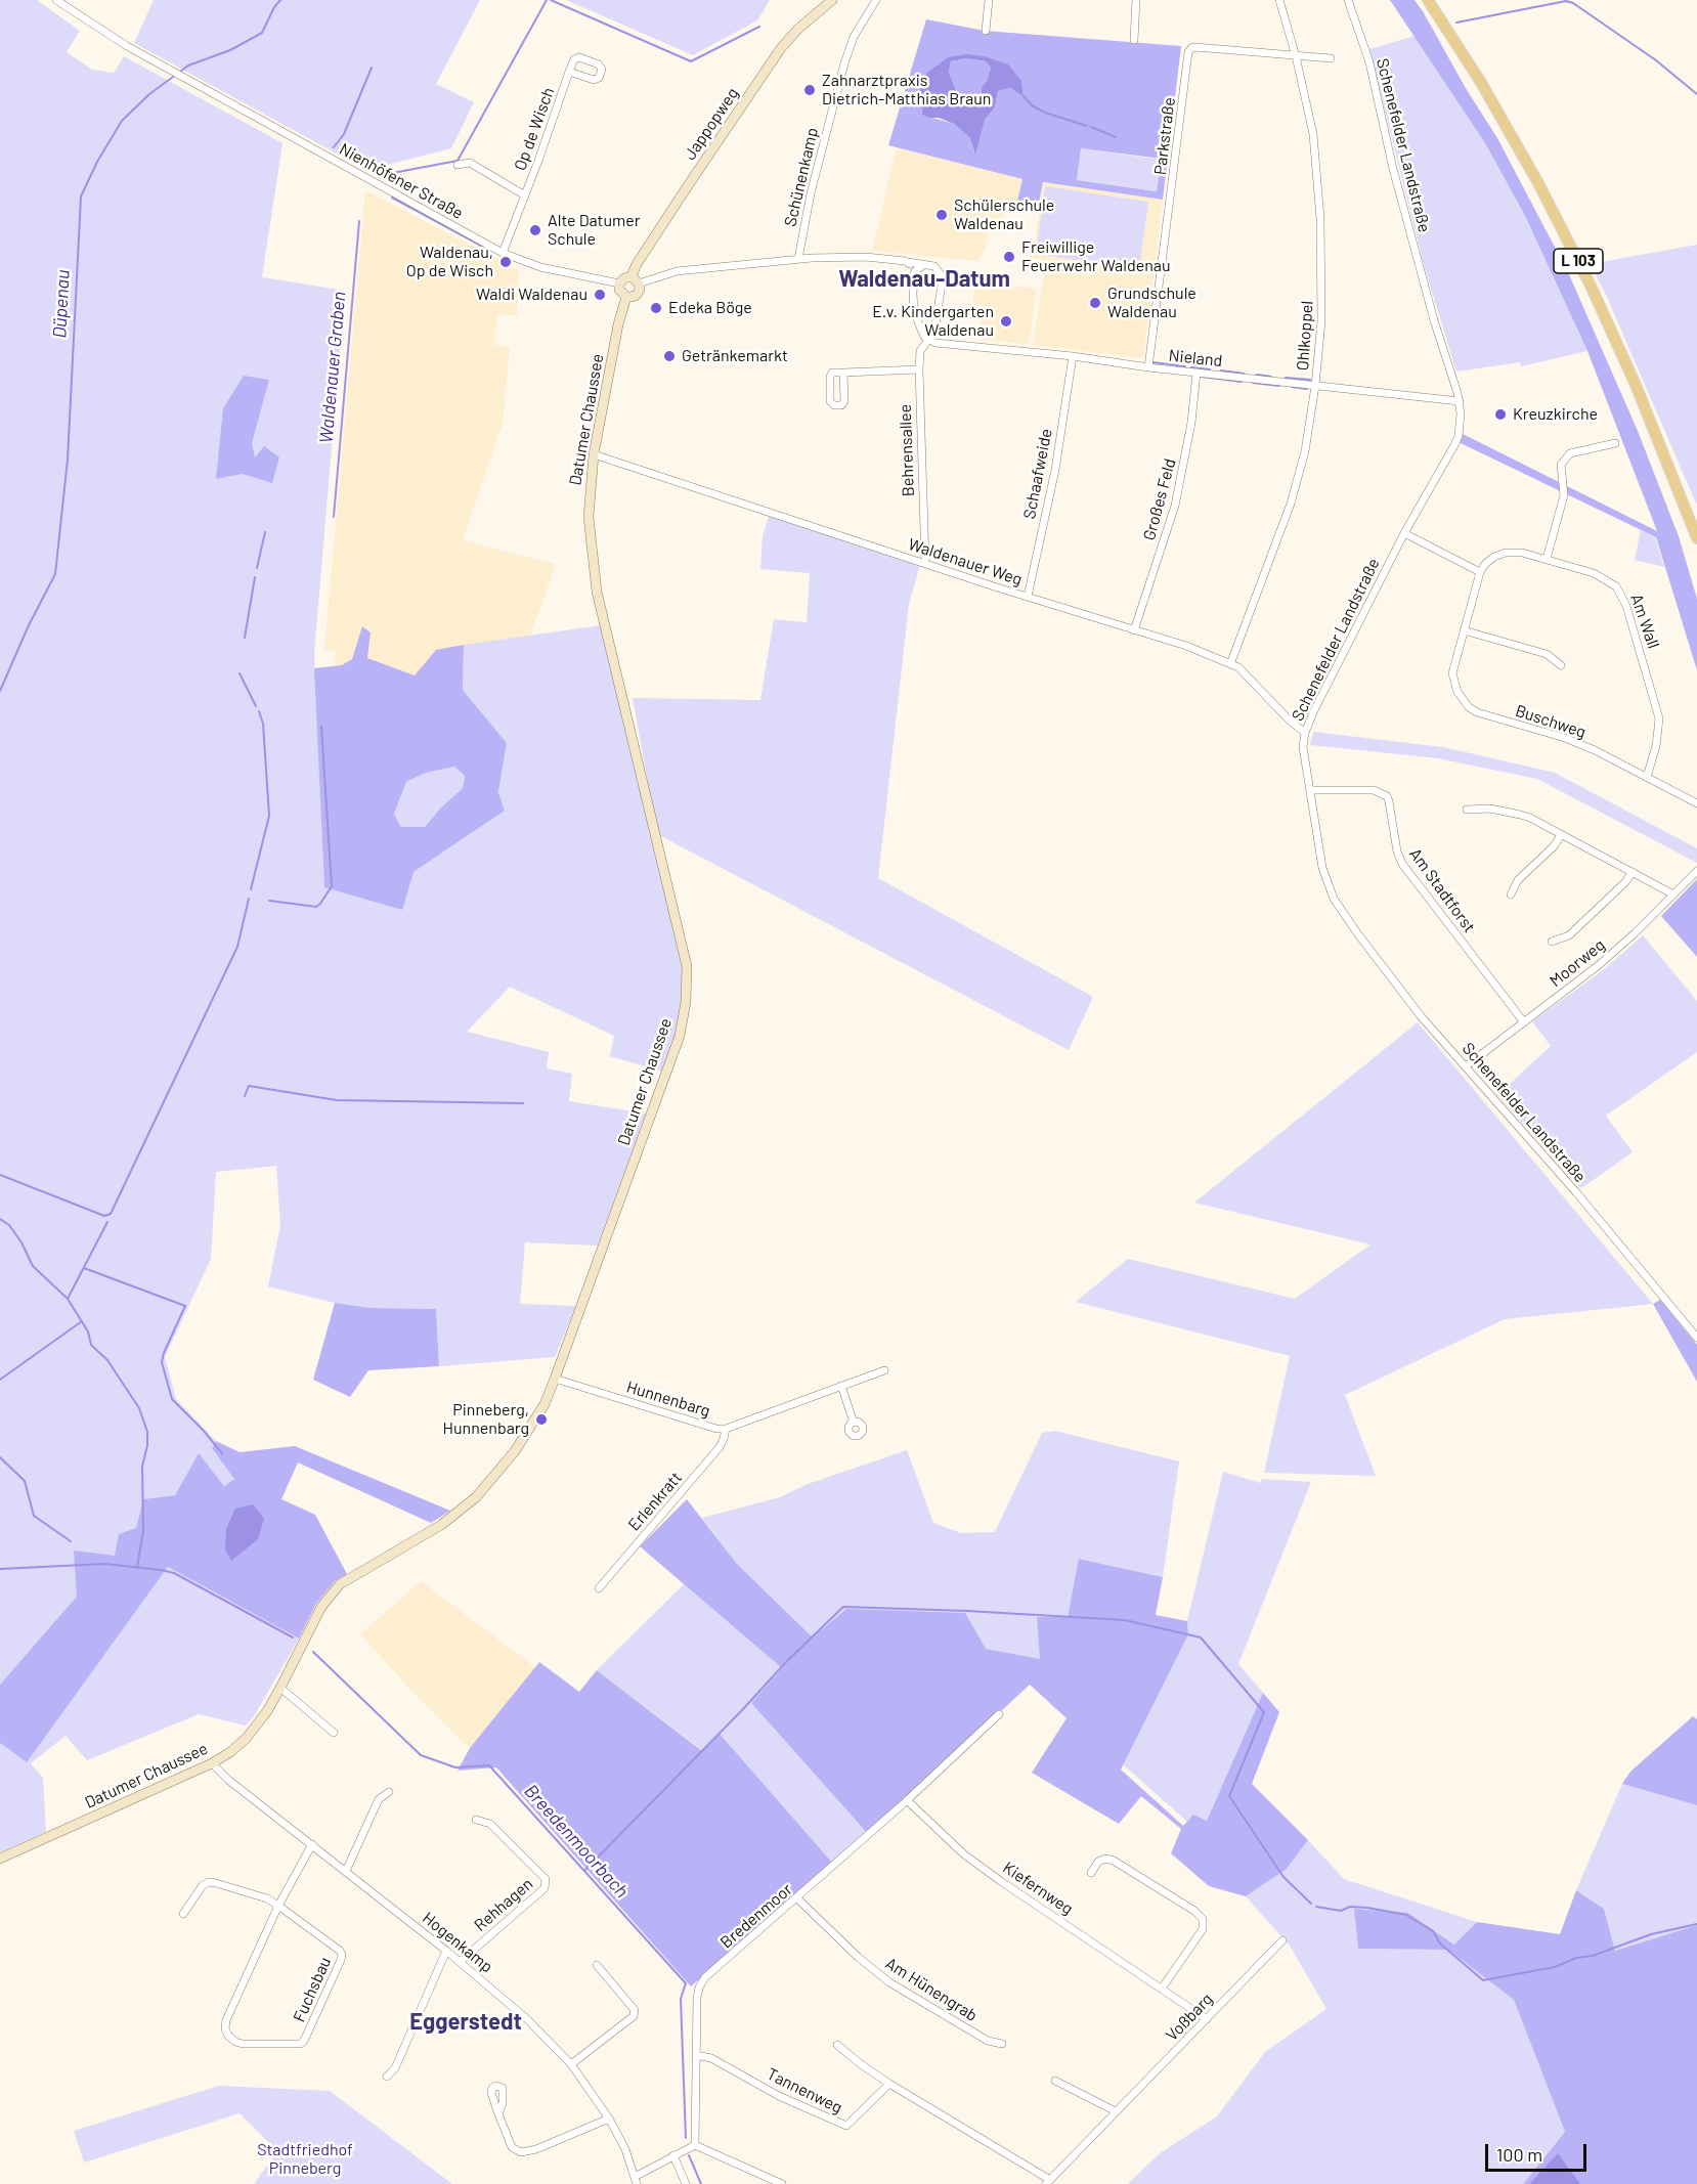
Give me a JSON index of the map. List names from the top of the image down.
{
  "streets": {
    "main road": ["L 103"],
    "street": [
      "Jappopweg",
      "Op de Wisch",
      "Parkstraße",
      "Schenefelder Landstraße",
      "Schünenkamp",
      "Nienhöfener Straße",
      "Ohlkoppel",
      "Nieland",
      "Datumer Chaussee",
      "Behrensallee",
      "Schaafweide",
      "Großes Feld",
      "Waldenauer Weg",
      "Am Wall",
      "Buschweg",
      "Am Stadtforst",
      "Moorweg",
      "Hunnenbarg",
      "Erlenkratt",
      "Kiefernweg",
      "Rehhagen",
      "Bredenmoor",
      "Hogenkamp",
      "Fuchsbau",
      "Am Hünengrab",
      "Voßbarg",
      "Tannenweg"
    ]
  },
  "crossings": [
    ["Jappopweg", "Nienhöfener Straße"],
    ["Jappopweg", "Datumer Chaussee"],
    ["Op de Wisch", "Nienhöfener Straße"],
    ["Parkstraße", "Ohlkoppel"],
    ["Parkstraße", "Nieland"],
    ["Schenefelder Landstraße", "Nieland"],
    ["Schenefelder Landstraße", "Waldenauer Weg"],
    ["Schenefelder Landstraße", "Am Stadtforst"],
    ["Schenefelder Landstraße", "Moorweg"],
    ["Nienhöfener Straße", "Datumer Chaussee"],
    ["Ohlkoppel", "Nieland"],
    ["Ohlkoppel", "Waldenauer Weg"],
    ["Nieland", "Behrensallee"],
    ["Nieland", "Schaafweide"],
    ["Nieland", "Großes Feld"],
    ["Datumer Chaussee", "Waldenauer Weg"],
    ["Datumer Chaussee", "Hunnenbarg"],
    ["Datumer Chaussee", "Hogenkamp"],
    ["Behrensallee", "Waldenauer Weg"],
    ["Schaafweide", "Waldenauer Weg"],
    ["Großes Feld", "Waldenauer Weg"],
    ["Am Wall", "Buschweg"],
    ["Am Stadtforst", "Moorweg"],
    ["Hunnenbarg", "Erlenkratt"],
    ["Kiefernweg", "Bredenmoor"],
    ["Kiefernweg", "Voßbarg"],
    ["Rehhagen", "Hogenkamp"],
    ["Bredenmoor", "Am Hünengrab"],
    ["Bredenmoor", "Tannenweg"],
    ["Hogenkamp", "Fuchsbau"]
  ],
  "districts": ["Waldenau-Datum", "Eggerstedt"],
  "water": ["Düpenau", "Waldenauer Graben", "Breedenmoorbach"],
  "parks": ["Stadtfriedhof Pinneberg"],
  "places": [
    "Zahnarztpraxis Dietrich-Matthias Braun",
    "Schülerschule Waldenau",
    "Alte Datumer Schule",
    "Freiwillige Feuerwehr Waldenau",
    "Waldenau, Op de Wisch",
    "Waldi Waldenau",
    "Grundschule Waldenau",
    "Edeka Böge",
    "E.v. Kindergarten Waldenau",
    "Getränkemarkt",
    "Kreuzkirche",
    "Pinneberg, Hunnenbarg"
  ],
  "scale_bar": "100 m"
}
